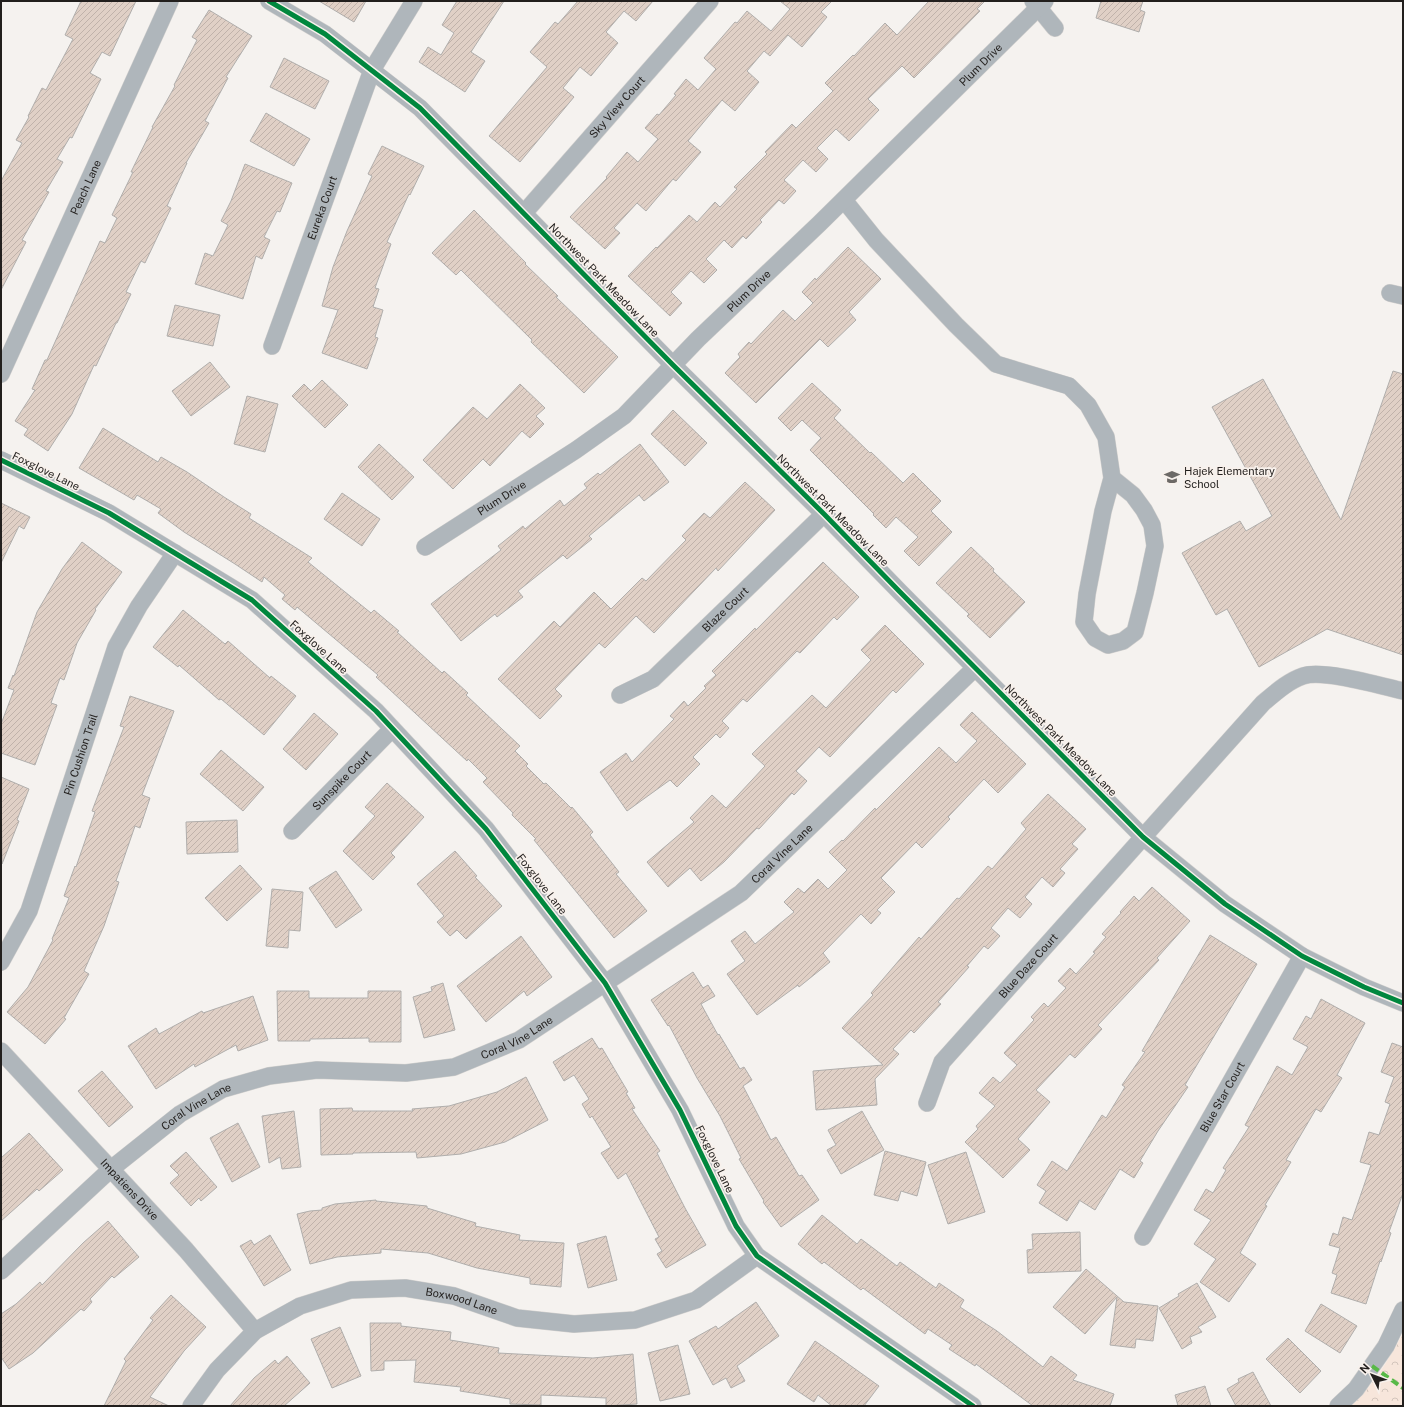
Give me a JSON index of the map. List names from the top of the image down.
{
  "streets": {
    "street": [
      "Plum Drive",
      "Sky View Court",
      "Peach Lane",
      "Eureka Court",
      "Northwest Park Meadow Lane",
      "Foxglove Lane",
      "Blaze Court",
      "Pin Cushion Trail",
      "Sunspike Court",
      "Coral Vine Lane",
      "Blue Daze Court",
      "Blue Star Court",
      "Impatiens Drive",
      "Boxwood Lane"
    ]
  },
  "crossings": [
    ["Plum Drive", "Northwest Park Meadow Lane"],
    ["Sky View Court", "Northwest Park Meadow Lane"],
    ["Eureka Court", "Northwest Park Meadow Lane"],
    ["Northwest Park Meadow Lane", "Blaze Court"],
    ["Northwest Park Meadow Lane", "Coral Vine Lane"],
    ["Northwest Park Meadow Lane", "Blue Daze Court"],
    ["Northwest Park Meadow Lane", "Blue Star Court"],
    ["Foxglove Lane", "Pin Cushion Trail"],
    ["Foxglove Lane", "Sunspike Court"],
    ["Foxglove Lane", "Coral Vine Lane"],
    ["Foxglove Lane", "Boxwood Lane"],
    ["Coral Vine Lane", "Impatiens Drive"],
    ["Impatiens Drive", "Boxwood Lane"]
  ],
  "places": {
    "school or university": ["Hajek Elementary School"]
  },
  "north": "top left"
}
